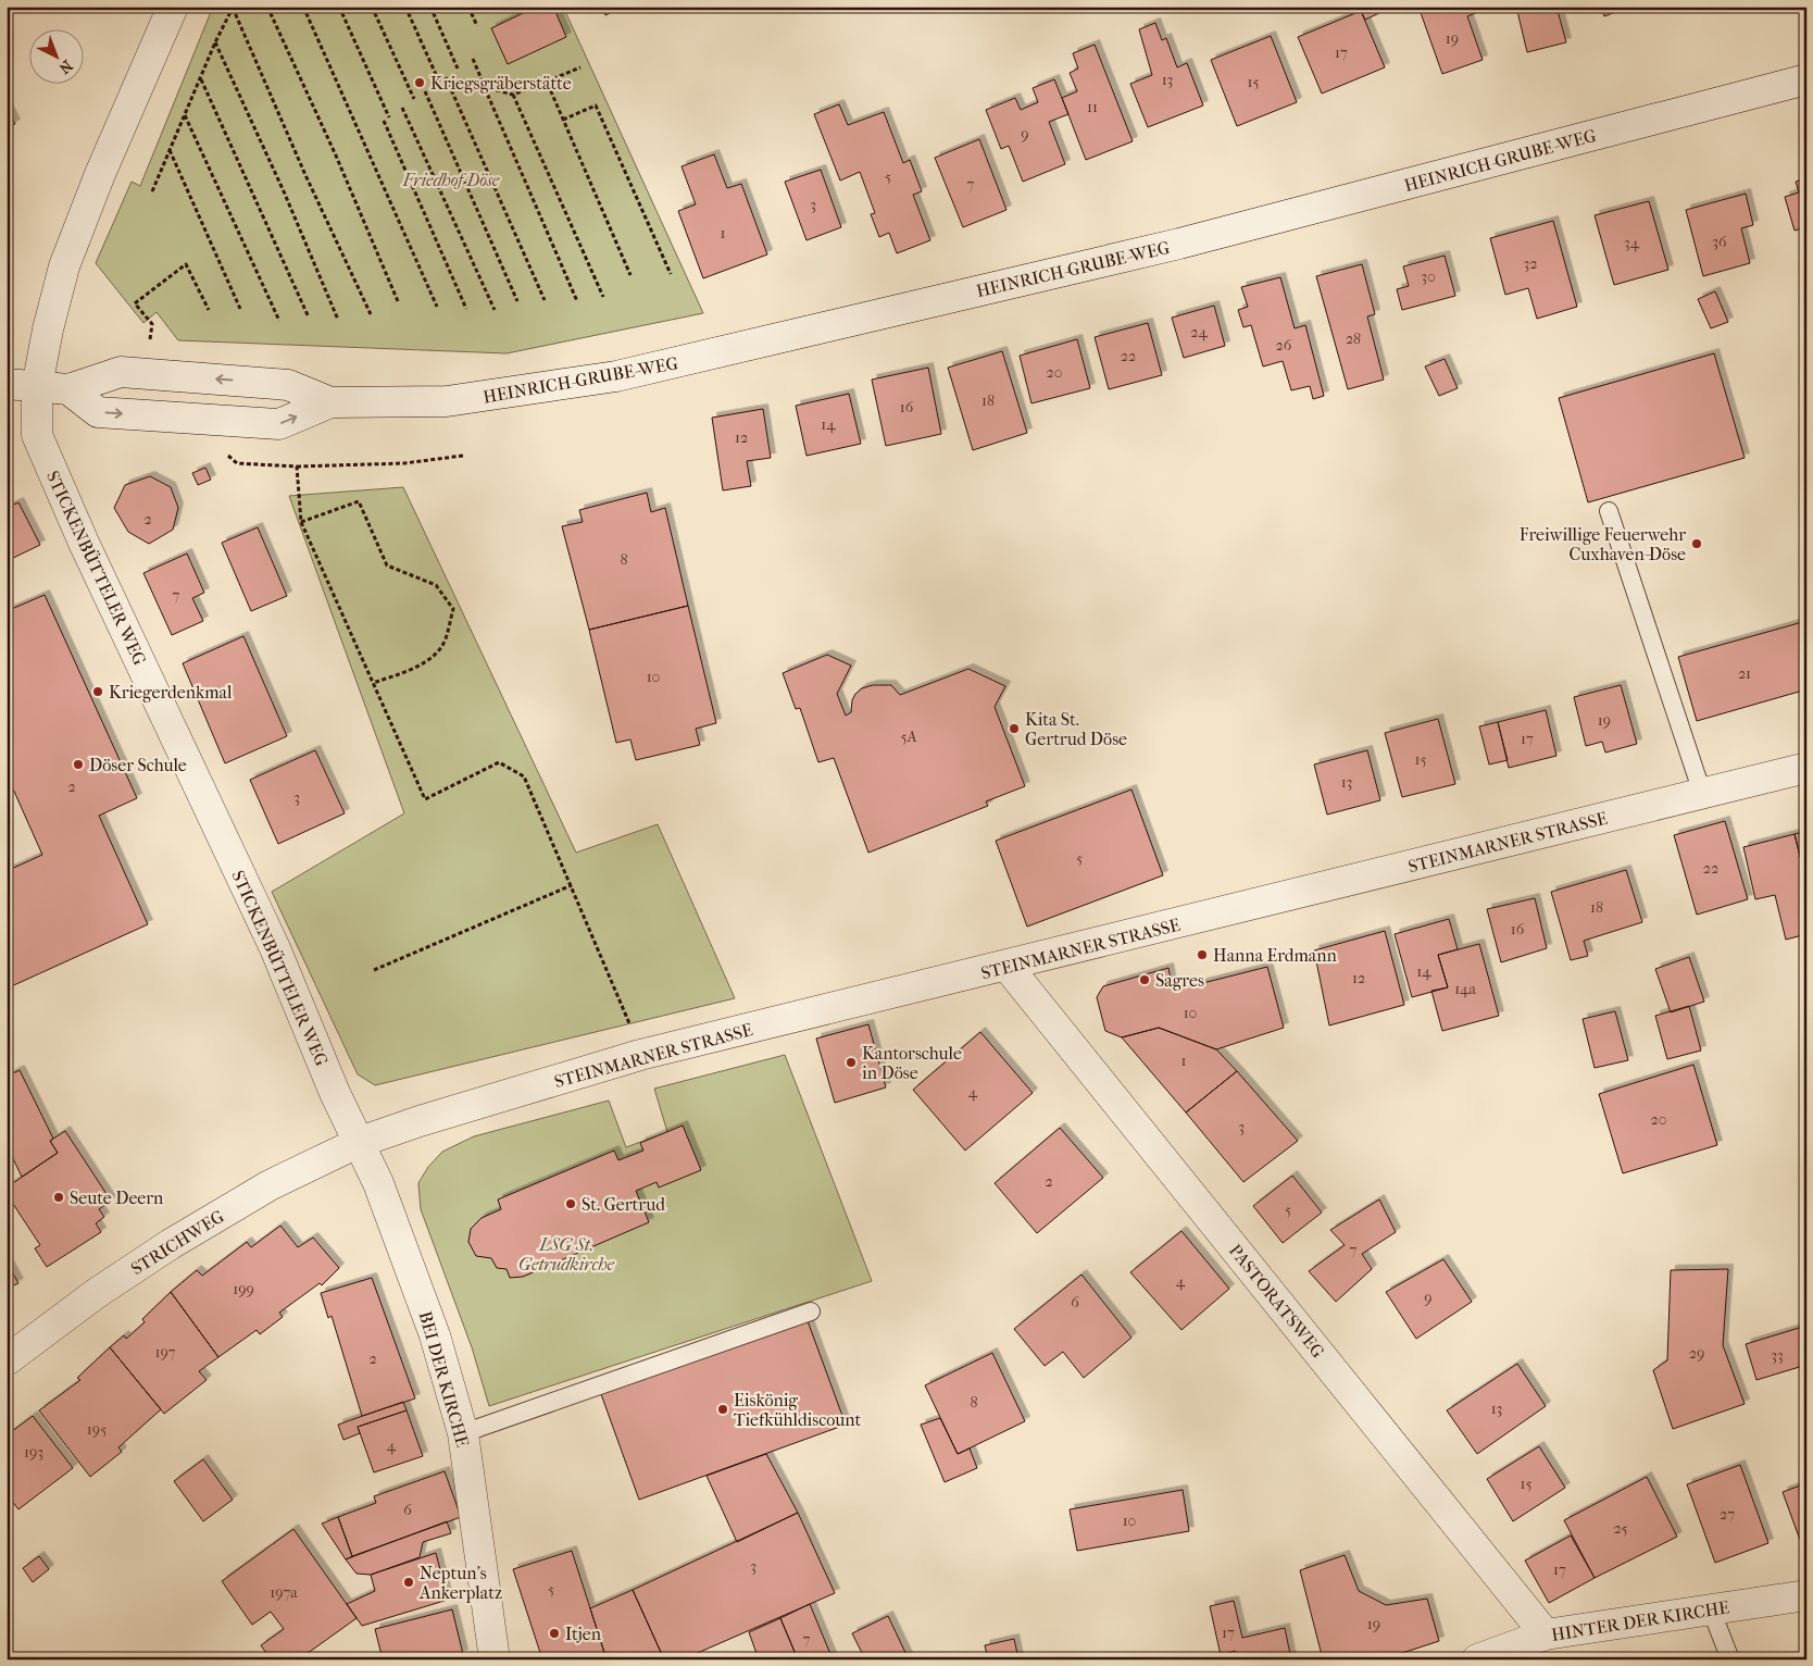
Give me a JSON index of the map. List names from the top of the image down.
{
  "streets": {
    "street": [
      "HEINRICH-GRUBE-WEG",
      "STICKENBÜTTELER WEG",
      "STEINMARNER STRASSE",
      "STRICHWEG",
      "PASTORATSWEG",
      "BEI DER KIRCHE",
      "HINTER DER KIRCHE"
    ]
  },
  "crossings": [
    ["HEINRICH-GRUBE-WEG", "STICKENBÜTTELER WEG"],
    ["STICKENBÜTTELER WEG", "STEINMARNER STRASSE"],
    ["STICKENBÜTTELER WEG", "STRICHWEG"],
    ["STICKENBÜTTELER WEG", "BEI DER KIRCHE"],
    ["STEINMARNER STRASSE", "STRICHWEG"],
    ["STEINMARNER STRASSE", "PASTORATSWEG"],
    ["STEINMARNER STRASSE", "BEI DER KIRCHE"],
    ["STRICHWEG", "BEI DER KIRCHE"],
    ["PASTORATSWEG", "HINTER DER KIRCHE"]
  ],
  "parks": ["Friedhof Döse", "LSG St. Getrudkirche"],
  "places": [
    "Kriegsgräberstätte",
    "Freiwillige Feuerwehr Cuxhaven-Döse",
    "Kriegerdenkmal",
    "Kita St. Gertrud Döse",
    "Döser Schule",
    "Hanna Erdmann",
    "Sagres",
    "Kantorschule in Döse",
    "Seute Deern",
    "St. Gertrud",
    "Eiskönig Tiefkühldiscount",
    "Neptun's Ankerplatz",
    "Itjen"
  ],
  "house_numbers": [
    "19",
    "17",
    "13",
    "15",
    "11",
    "9",
    "5",
    "7",
    "3",
    "1",
    "36",
    "34",
    "32",
    "30",
    "24",
    "28",
    "26",
    "22",
    "20",
    "18",
    "16",
    "14",
    "12",
    "2",
    "8",
    "7",
    "21",
    "10",
    "19",
    "5A",
    "17",
    "15",
    "13",
    "2",
    "3",
    "5",
    "22",
    "18",
    "16",
    "14",
    "12",
    "14a",
    "10",
    "1",
    "4",
    "20",
    "3",
    "2",
    "5",
    "7",
    "4",
    "199",
    "9",
    "6",
    "197",
    "29",
    "33",
    "2",
    "8",
    "13",
    "195",
    "4",
    "193",
    "15",
    "6",
    "27",
    "10",
    "25",
    "3",
    "17",
    "5",
    "197a",
    "19",
    "17",
    "7"
  ],
  "north": "bottom right"
}
